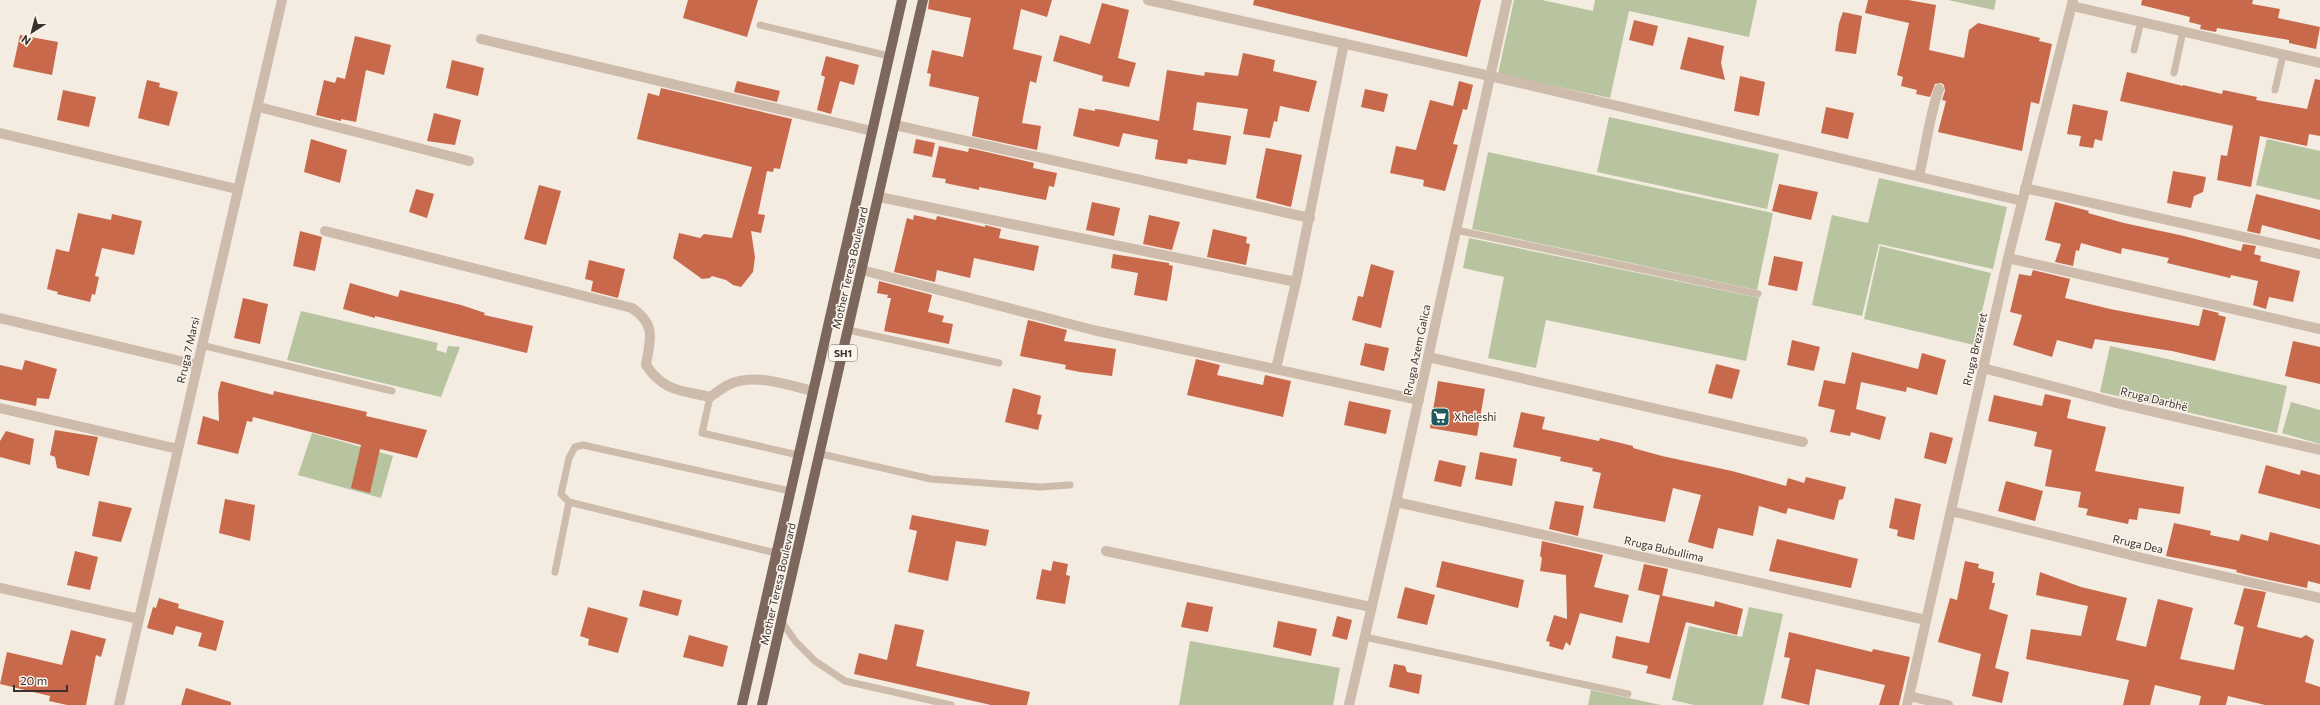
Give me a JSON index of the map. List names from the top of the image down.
{
  "streets": {
    "main road": ["Mother Teresa Boulevard", "SH1"],
    "street": [
      "Rruga Brezaret",
      "Rruga 7 Marsi",
      "Rruga Azem Galica",
      "Rruga Darbhë",
      "Rruga Dea",
      "Rruga Bubullima"
    ]
  },
  "crossings": [
    ["Rruga Brezaret", "Rruga Darbhë"],
    ["Rruga Brezaret", "Rruga Dea"],
    ["Rruga Brezaret", "Rruga Bubullima"],
    ["Rruga Azem Galica", "Rruga Bubullima"]
  ],
  "places": {
    "supermarket": ["Xheleshi"]
  },
  "scale_bar": "20 m",
  "north": "bottom left"
}
